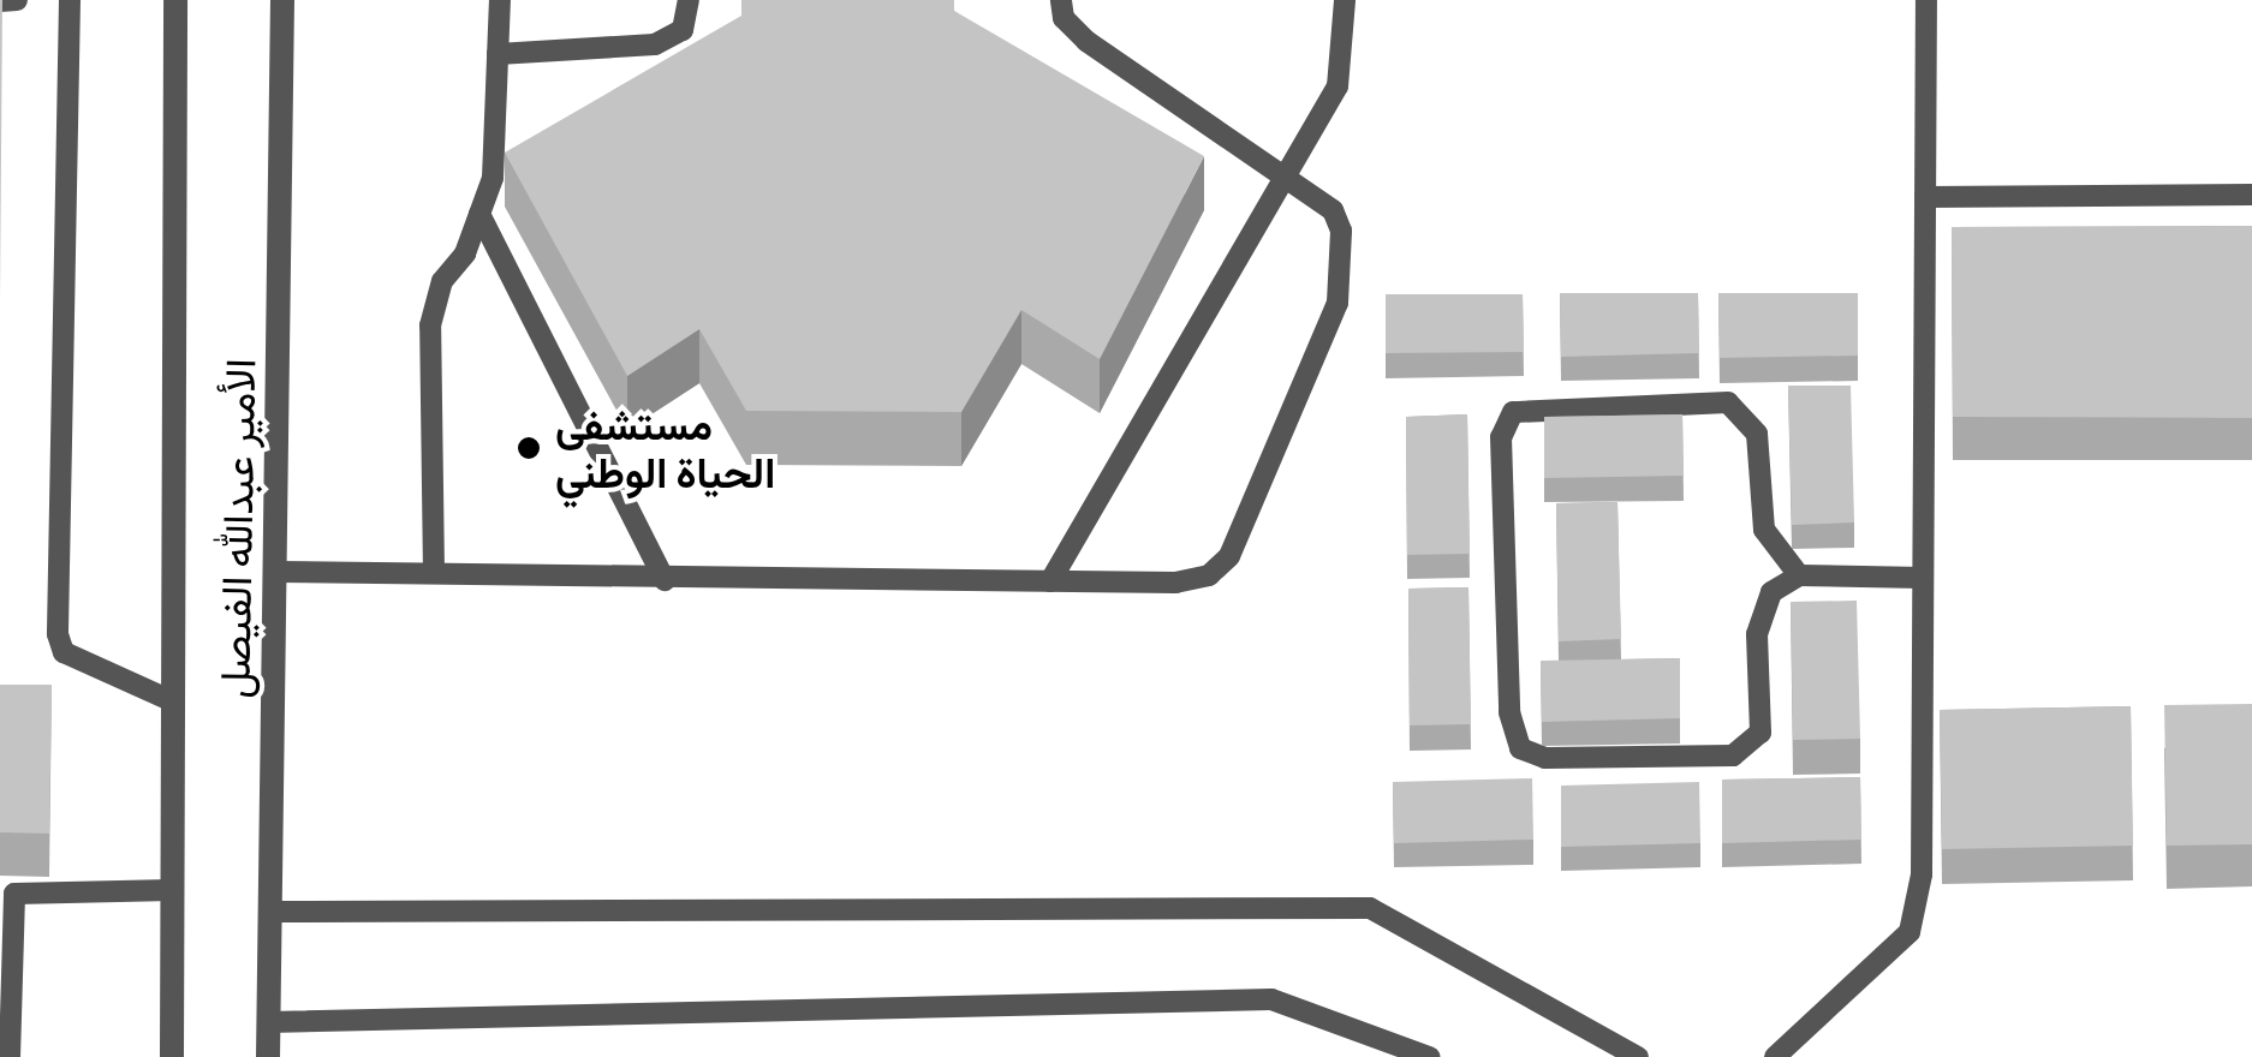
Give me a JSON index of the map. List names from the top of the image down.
{
  "streets": {
    "street": ["الأمير عبدالله الفيصل"]
  },
  "places": ["مستشفى الحياة الوطني"]
}
